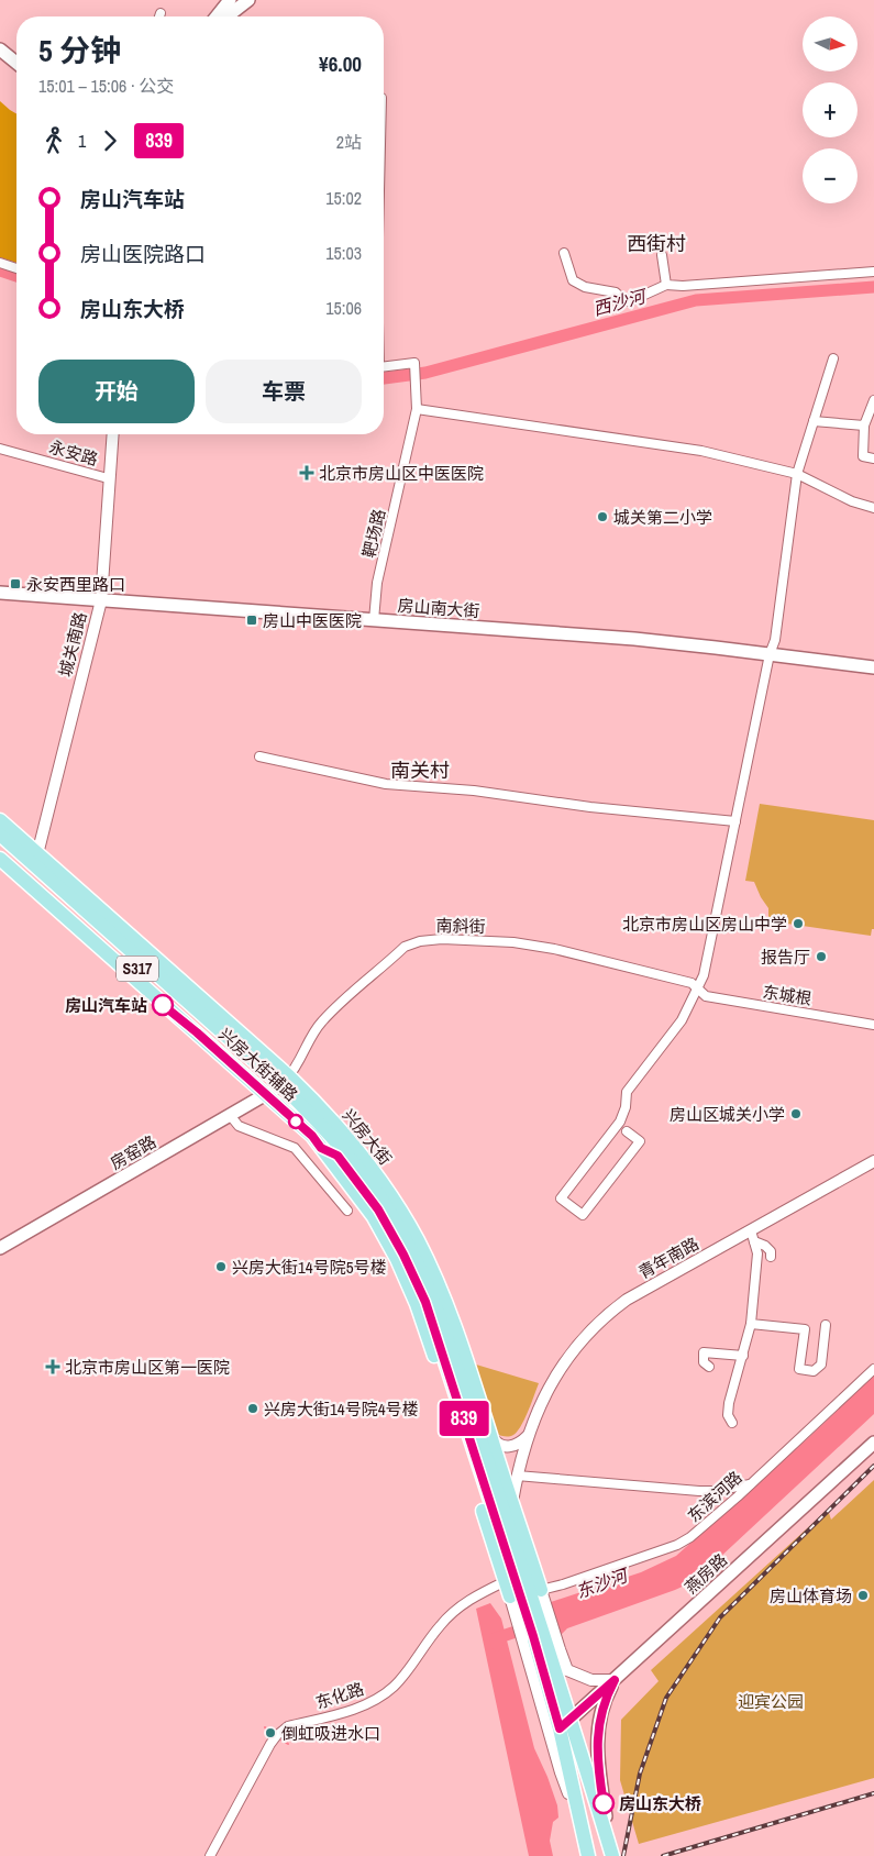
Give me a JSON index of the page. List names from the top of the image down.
{
  "streets": {
    "main road": [
      "房山南大街",
      "S317",
      "兴房大街辅路",
      "兴房大街",
      "房窑路",
      "燕房路"
    ],
    "street": [
      "永安路",
      "靶场路",
      "城关南路",
      "南斜街",
      "东城根",
      "青年南路",
      "东滨河路",
      "东化路"
    ]
  },
  "crossings": [
    ["永安路", "城关南路"],
    ["靶场路", "房山南大街"],
    ["房山南大街", "城关南路"],
    ["城关南路", "兴房大街"],
    ["南斜街", "东城根"],
    ["南斜街", "兴房大街辅路"],
    ["南斜街", "兴房大街"],
    ["南斜街", "房窑路"],
    ["兴房大街辅路", "兴房大街"],
    ["兴房大街辅路", "房窑路"],
    ["兴房大街辅路", "东滨河路"],
    ["兴房大街辅路", "东化路"],
    ["兴房大街", "房窑路"],
    ["兴房大街", "青年南路"],
    ["兴房大街", "东滨河路"],
    ["兴房大街", "东化路"],
    ["东滨河路", "东化路"]
  ],
  "districts": ["西街村", "南关村"],
  "water": ["西沙河", "东沙河"],
  "parks": ["迎宾公园"],
  "places": {
    "health": ["北京市房山区中医医院", "北京市房山区第一医院"],
    "other": [
      "城关第二小学",
      "北京市房山区房山中学",
      "报告厅",
      "房山汽车站",
      "房山区城关小学",
      "兴房大街14号院5号楼",
      "兴房大街14号院4号楼",
      "房山体育场",
      "倒虹吸进水口",
      "房山东大桥"
    ],
    "transit": ["永安西里路口", "房山中医医院"]
  },
  "lines": ["bus line 839"],
  "north": "right",
  "page": {
    "on_map": "839",
    "map_buttons": ["+", "−"],
    "heading": ["5 分钟", "15:01 – 15:06 · 公交", "¥6.00"],
    "legs": ["1", "839", "2站"],
    "list": [
      {
        "name": "房山汽车站",
        "value": "15:02"
      },
      {
        "name": "房山医院路口",
        "value": "15:03"
      },
      {
        "name": "房山东大桥",
        "value": "15:06"
      }
    ],
    "buttons": ["开始", "车票"]
  }
}
